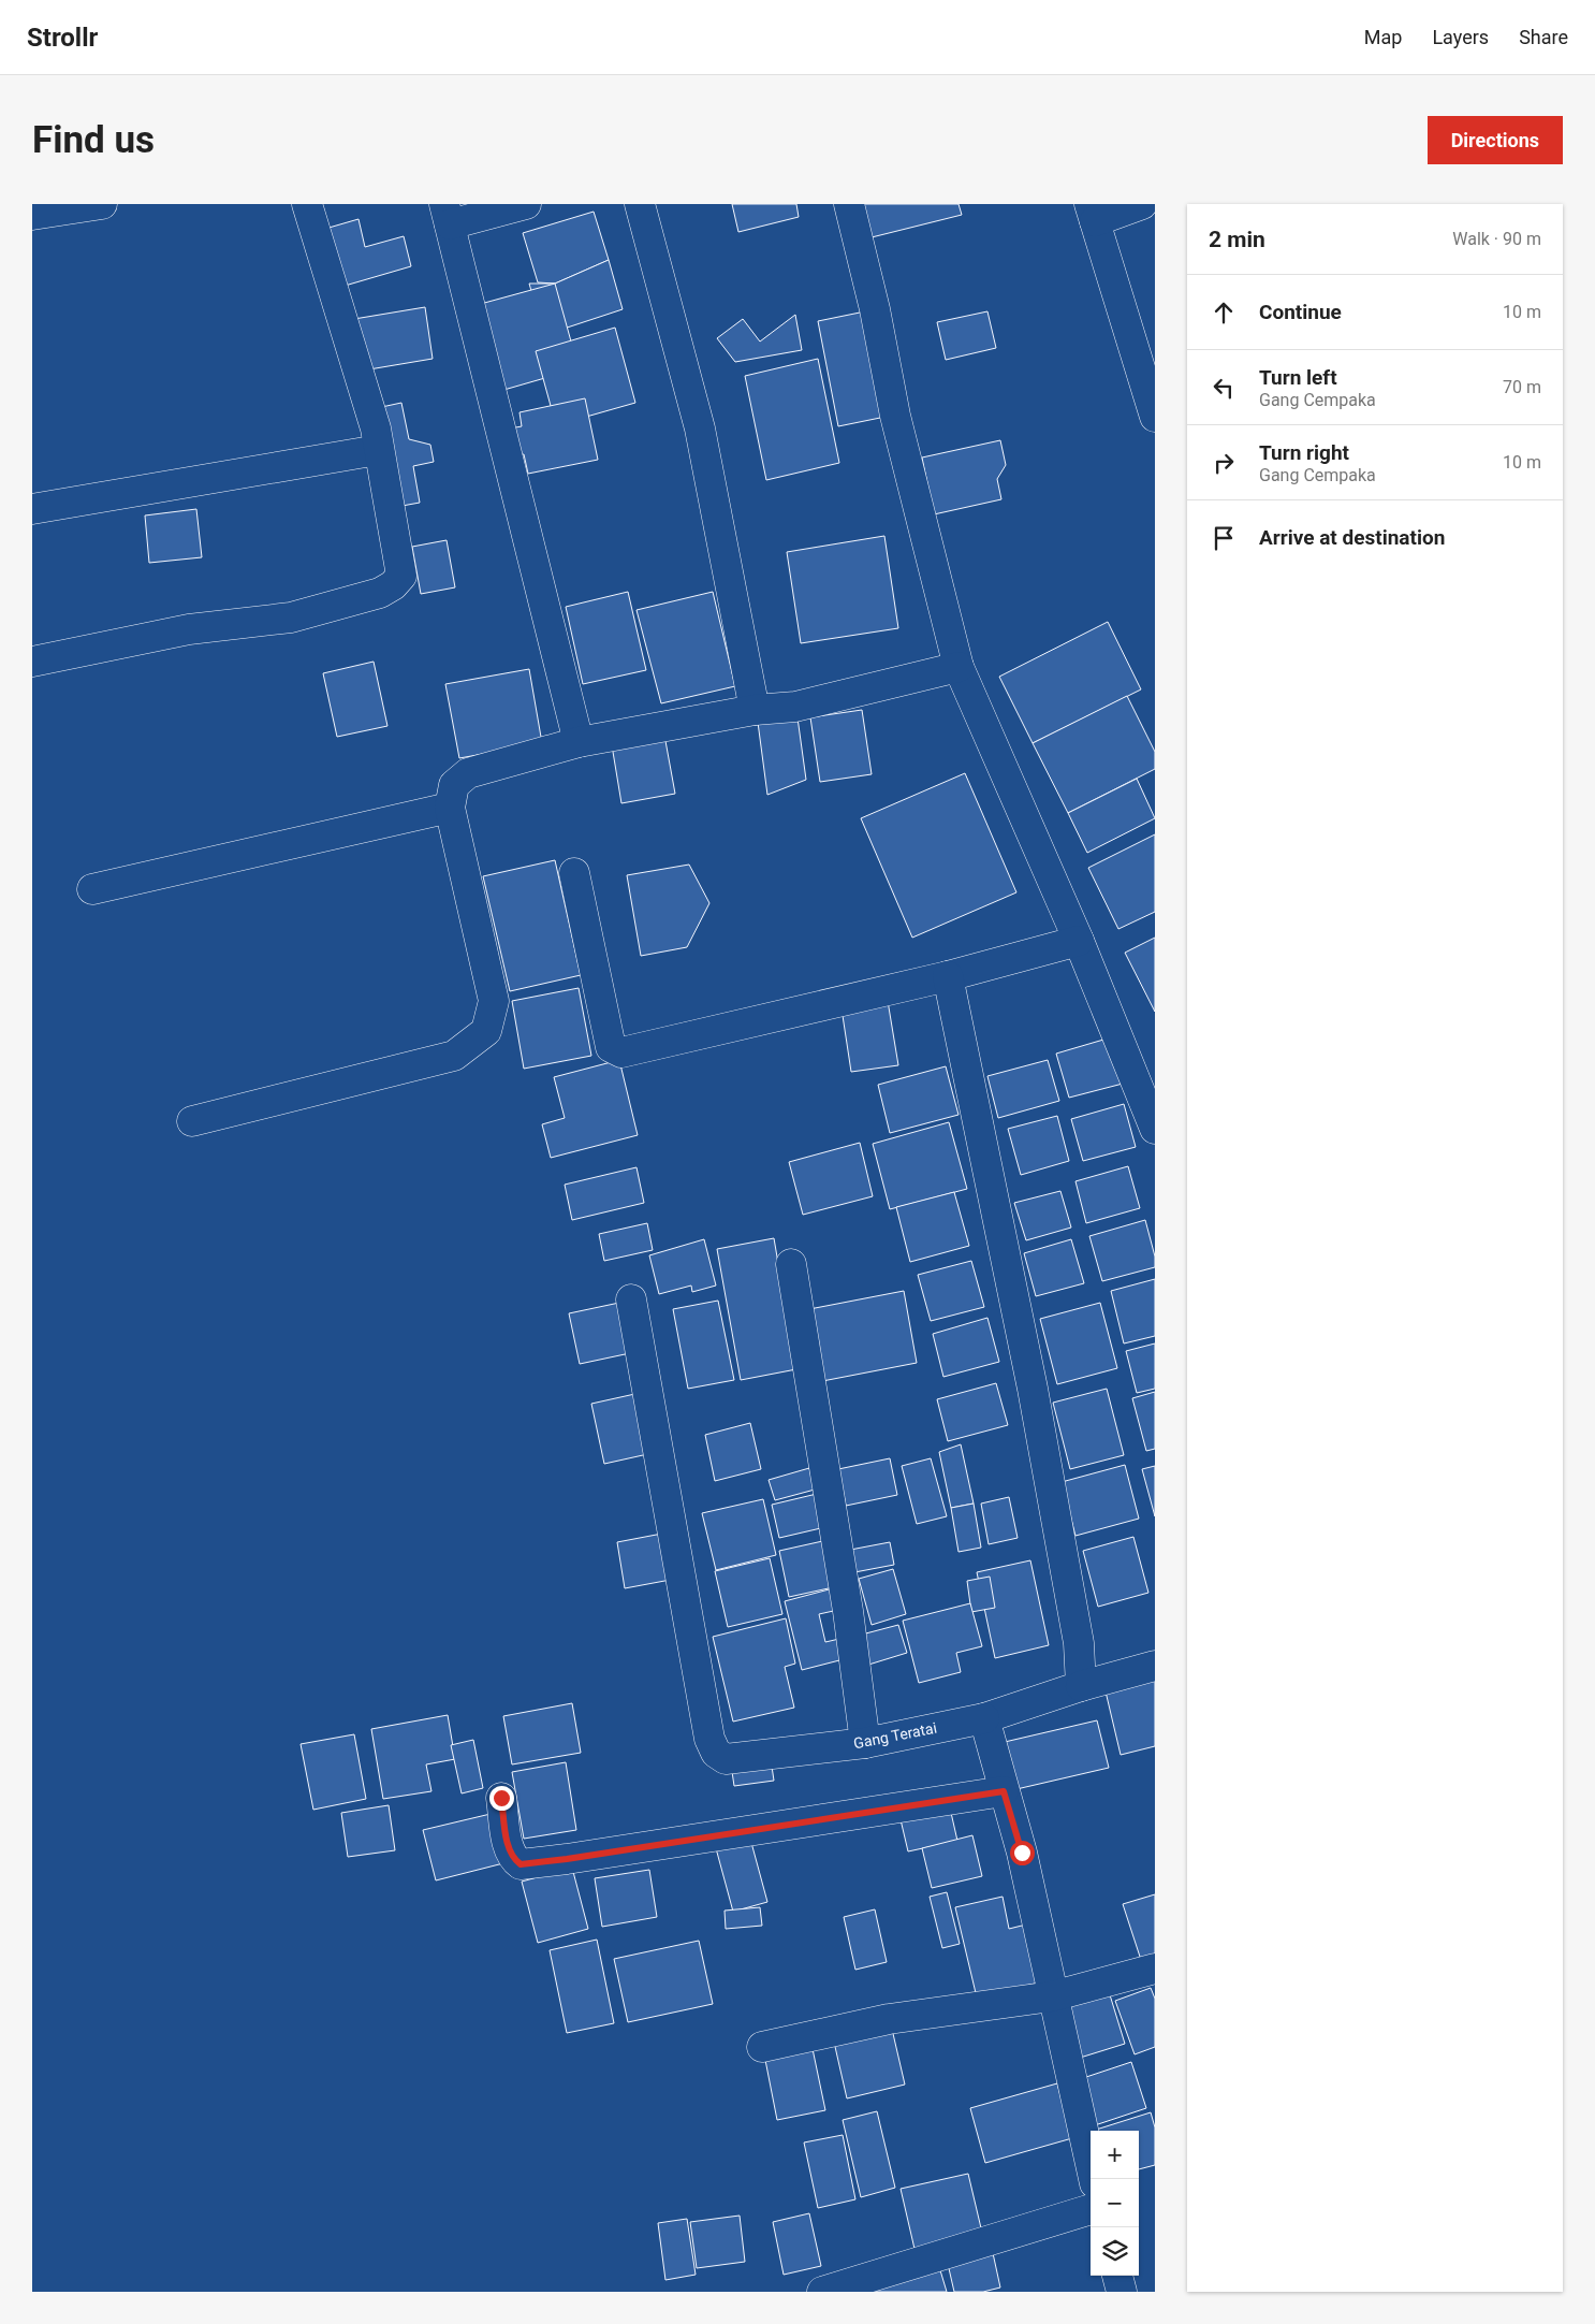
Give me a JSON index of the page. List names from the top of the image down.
{
  "streets": {
    "street": ["Gang Teratai"]
  },
  "page": {
    "header": "Strollr",
    "nav": ["Map", "Layers", "Share"],
    "buttons": "Directions",
    "title": "Find us",
    "heading": ["2 min", "Walk · 90 m"],
    "list": [
      ["Continue", "10 m"],
      ["Turn left", "Gang Cempaka", "70 m"],
      ["Turn right", "Gang Cempaka", "10 m"],
      "Arrive at destination"
    ],
    "map_buttons": ["+", "−"]
  }
}
